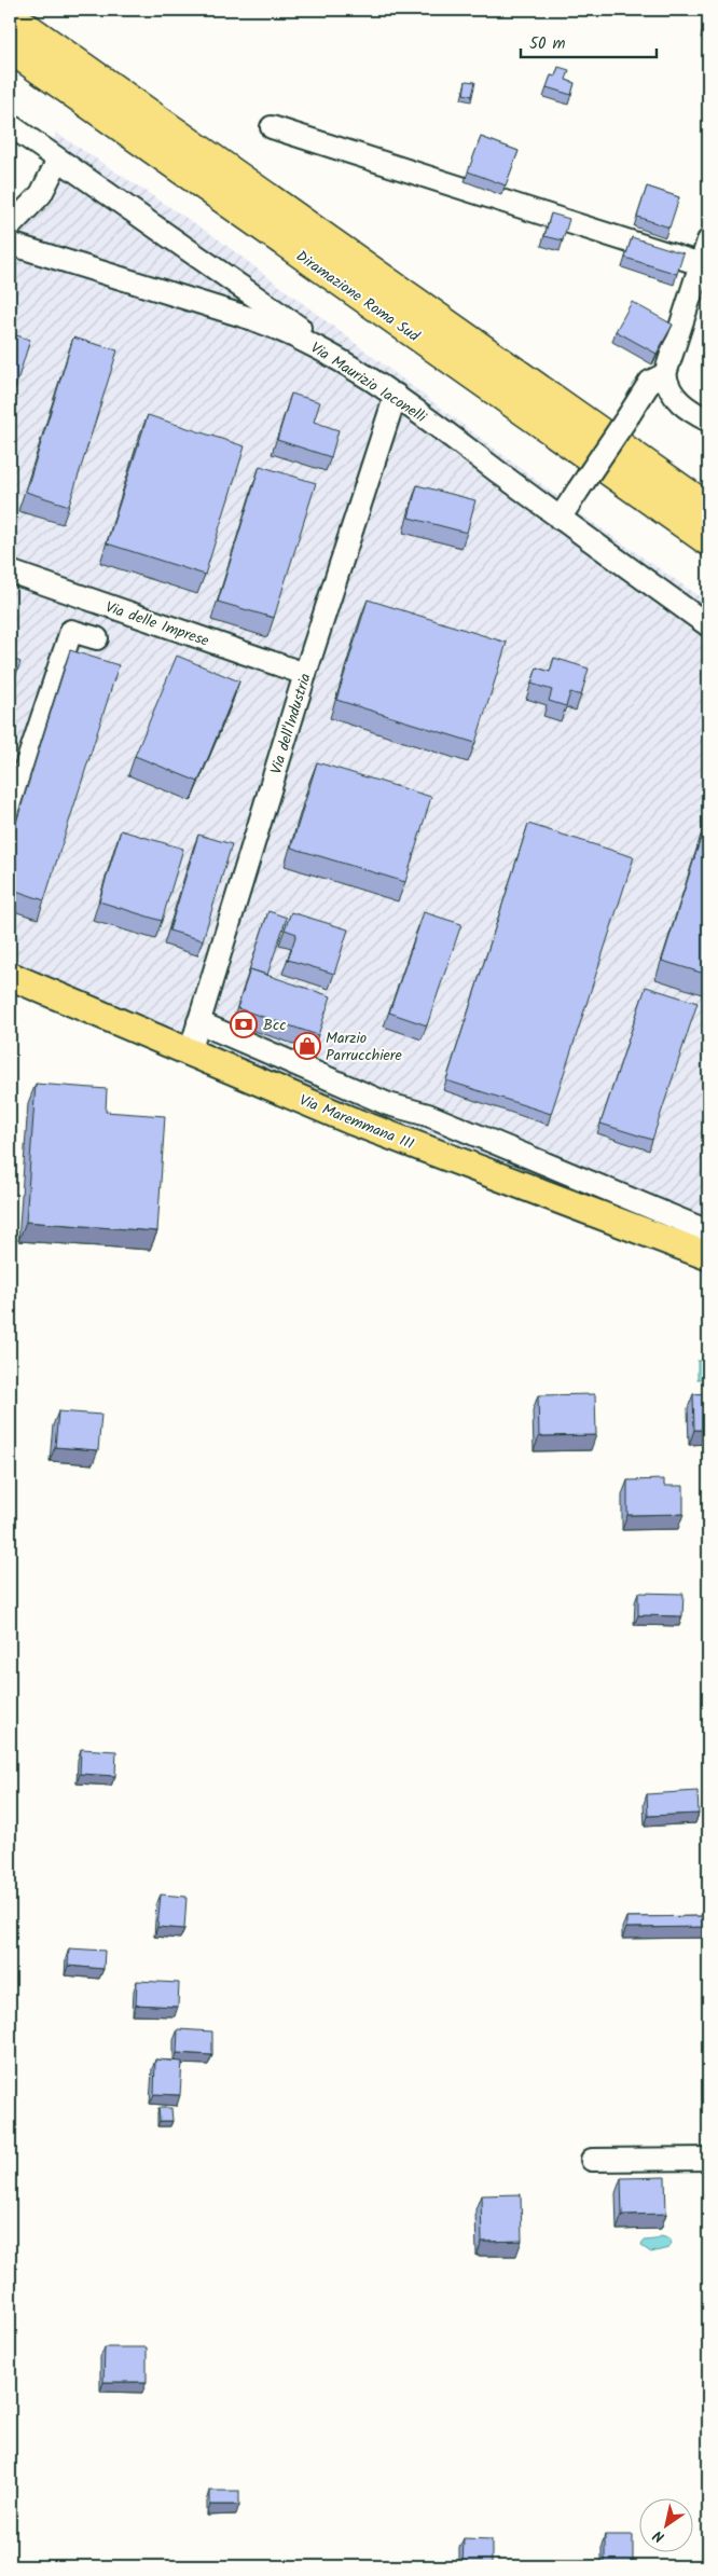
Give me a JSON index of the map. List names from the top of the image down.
{
  "streets": {
    "highway": ["Diramazione Roma Sud"],
    "main road": ["Via Maremmana III"],
    "street": ["Via Maurizio Iaconelli", "Via delle Imprese", "Via dell'Industria"]
  },
  "crossings": [
    ["Via Maurizio Iaconelli", "Via dell'Industria"],
    ["Via delle Imprese", "Via dell'Industria"],
    ["Via dell'Industria", "Via Maremmana III"]
  ],
  "places": {
    "bank": ["Bcc"],
    "shop": ["Marzio Parrucchiere"]
  },
  "scale_bar": "50 m",
  "north": "bottom left"
}
